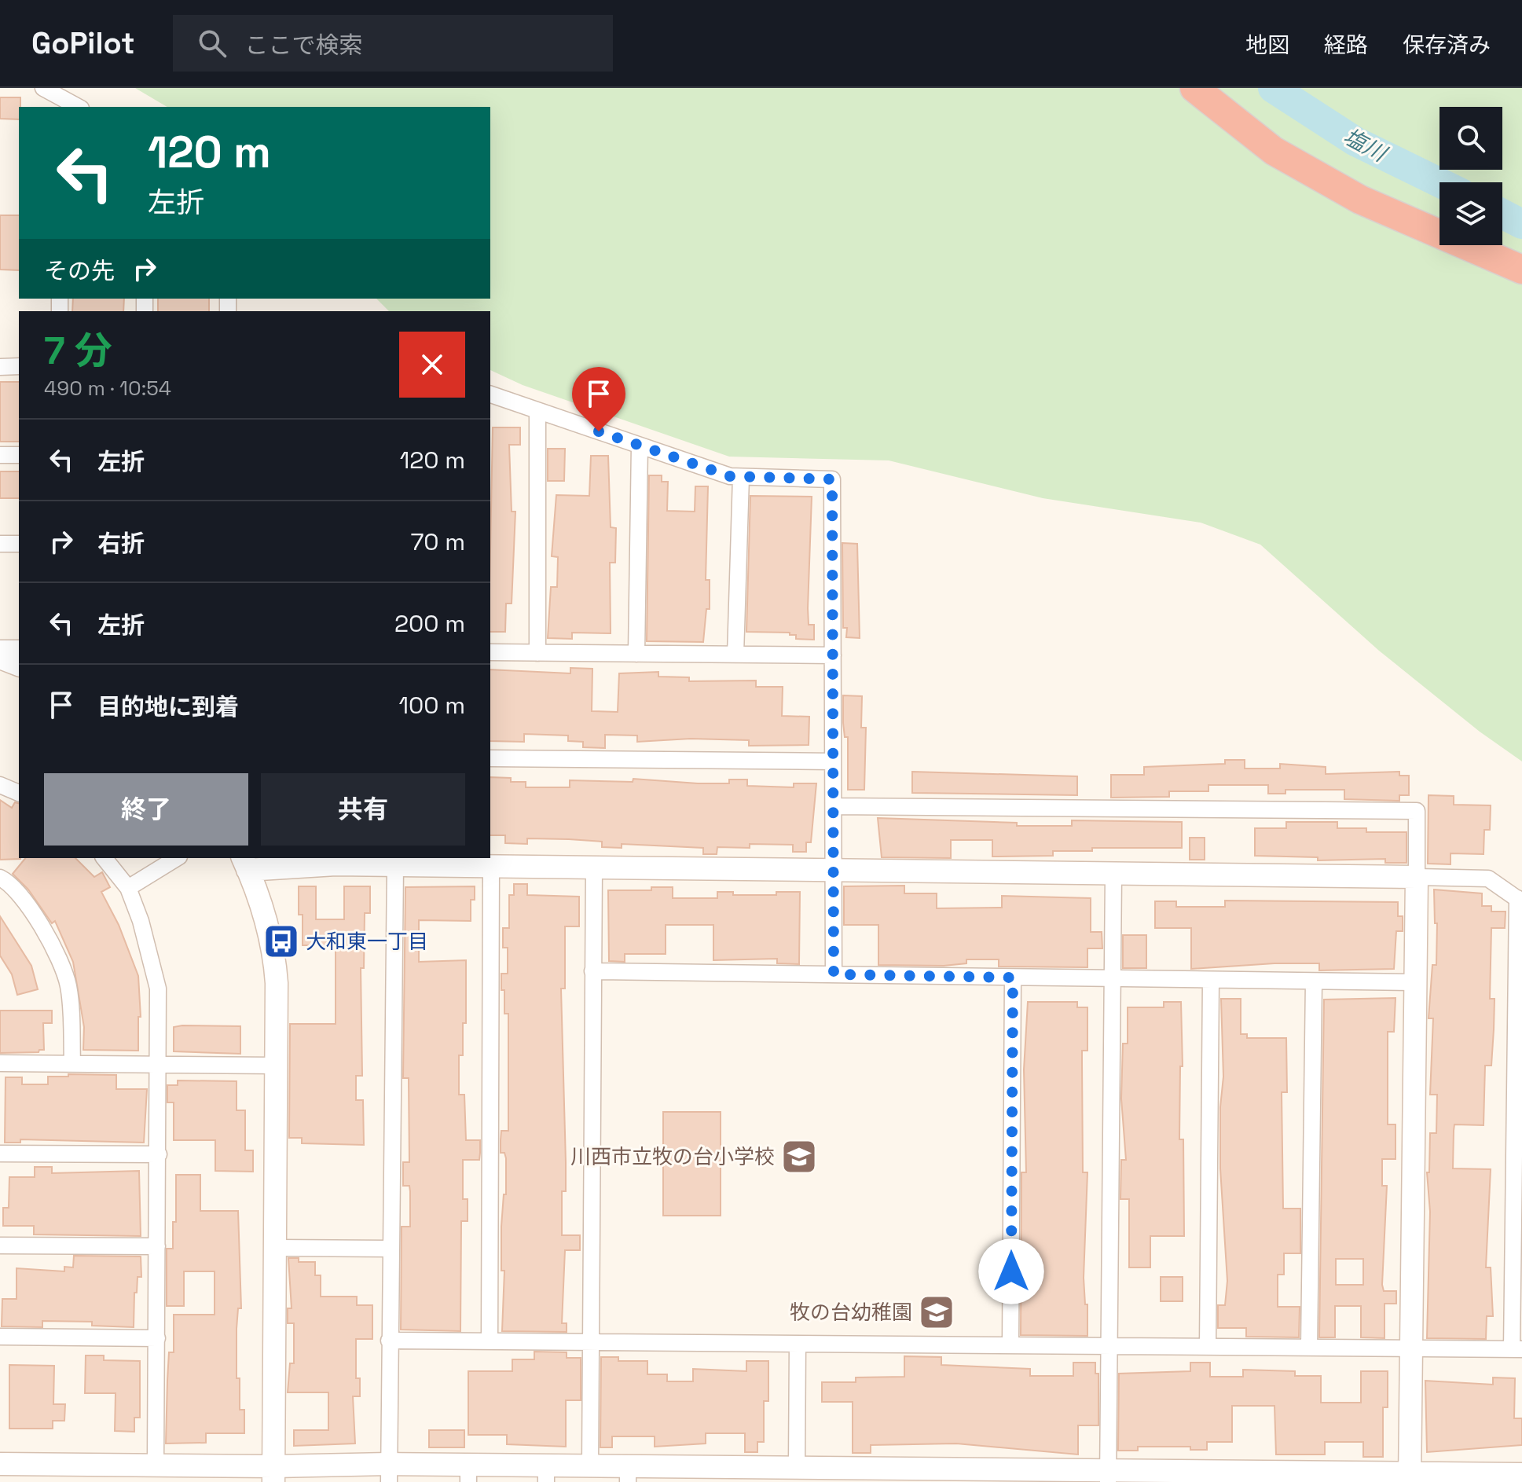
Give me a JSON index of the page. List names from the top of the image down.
{
  "water": ["塩川"],
  "places": {
    "bus stop": ["大和東一丁目"],
    "school or university": ["川西市立牧の台小学校", "牧の台幼稚園"]
  },
  "page": {
    "header": "GoPilot",
    "search": "ここで検索",
    "nav": ["地図", "経路", "保存済み"],
    "turn": ["120 m", "左折"],
    "then": "その先",
    "heading": ["7 分", "490 m · 10:54"],
    "list": [
      {
        "name": "左折",
        "value": "120 m"
      },
      {
        "name": "右折",
        "value": "70 m"
      },
      {
        "name": "左折",
        "value": "200 m"
      },
      {
        "name": "目的地に到着",
        "value": "100 m"
      }
    ],
    "buttons": ["終了", "共有"]
  }
}
